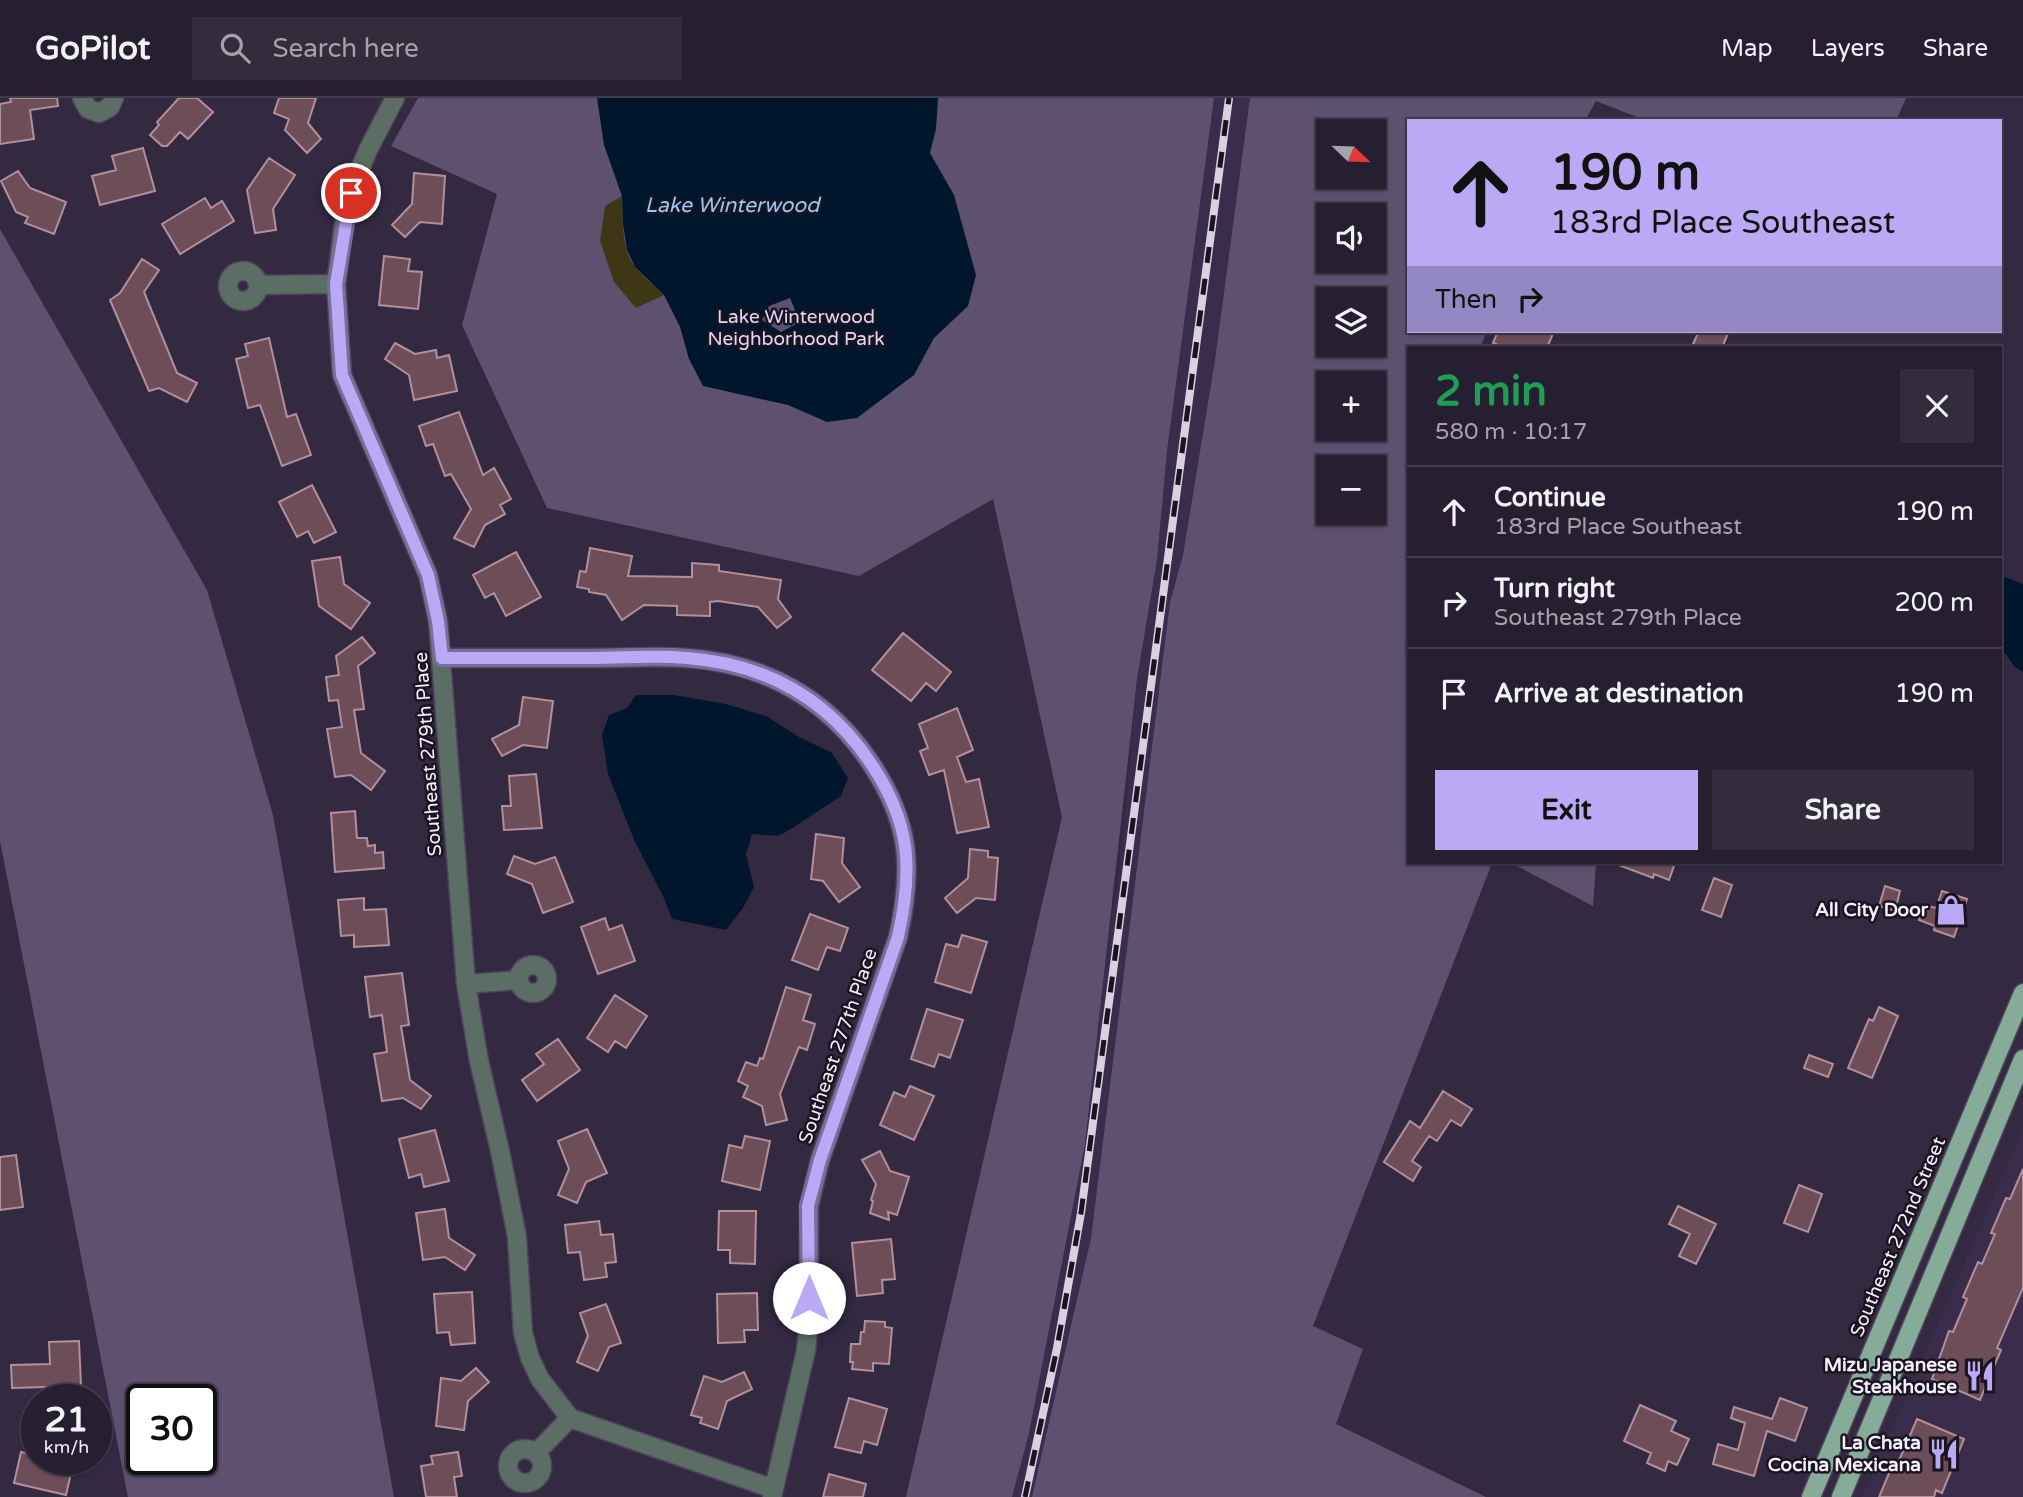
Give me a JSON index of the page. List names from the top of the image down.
{
  "streets": {
    "main road": ["Southeast 272nd Street"],
    "street": ["Southeast 279th Place", "Southeast 277th Place"]
  },
  "crossings": [
    ["Southeast 279th Place", "Southeast 277th Place"]
  ],
  "water": ["Lake Winterwood"],
  "parks": ["Lake Winterwood Neighborhood Park"],
  "places": {
    "shop": ["All City Door"],
    "restaurant": ["Mizu Japanese Steakhouse", "La Chata Cocina Mexicana"]
  },
  "north": "bottom right",
  "page": {
    "header": "GoPilot",
    "search": "Search here",
    "nav": ["Map", "Layers", "Share"],
    "map_buttons": ["+", "−"],
    "turn": ["190 m", "183rd Place Southeast"],
    "then": "Then",
    "heading": ["2 min", "580 m · 10:17"],
    "list": [
      {
        "name": "Continue",
        "note": "183rd Place Southeast",
        "value": "190 m"
      },
      {
        "name": "Turn right",
        "note": "Southeast 279th Place",
        "value": "200 m"
      },
      {
        "name": "Arrive at destination",
        "value": "190 m"
      }
    ],
    "buttons": ["Exit", "Share"],
    "speed": "21 km/h",
    "limit": "30"
  }
}
